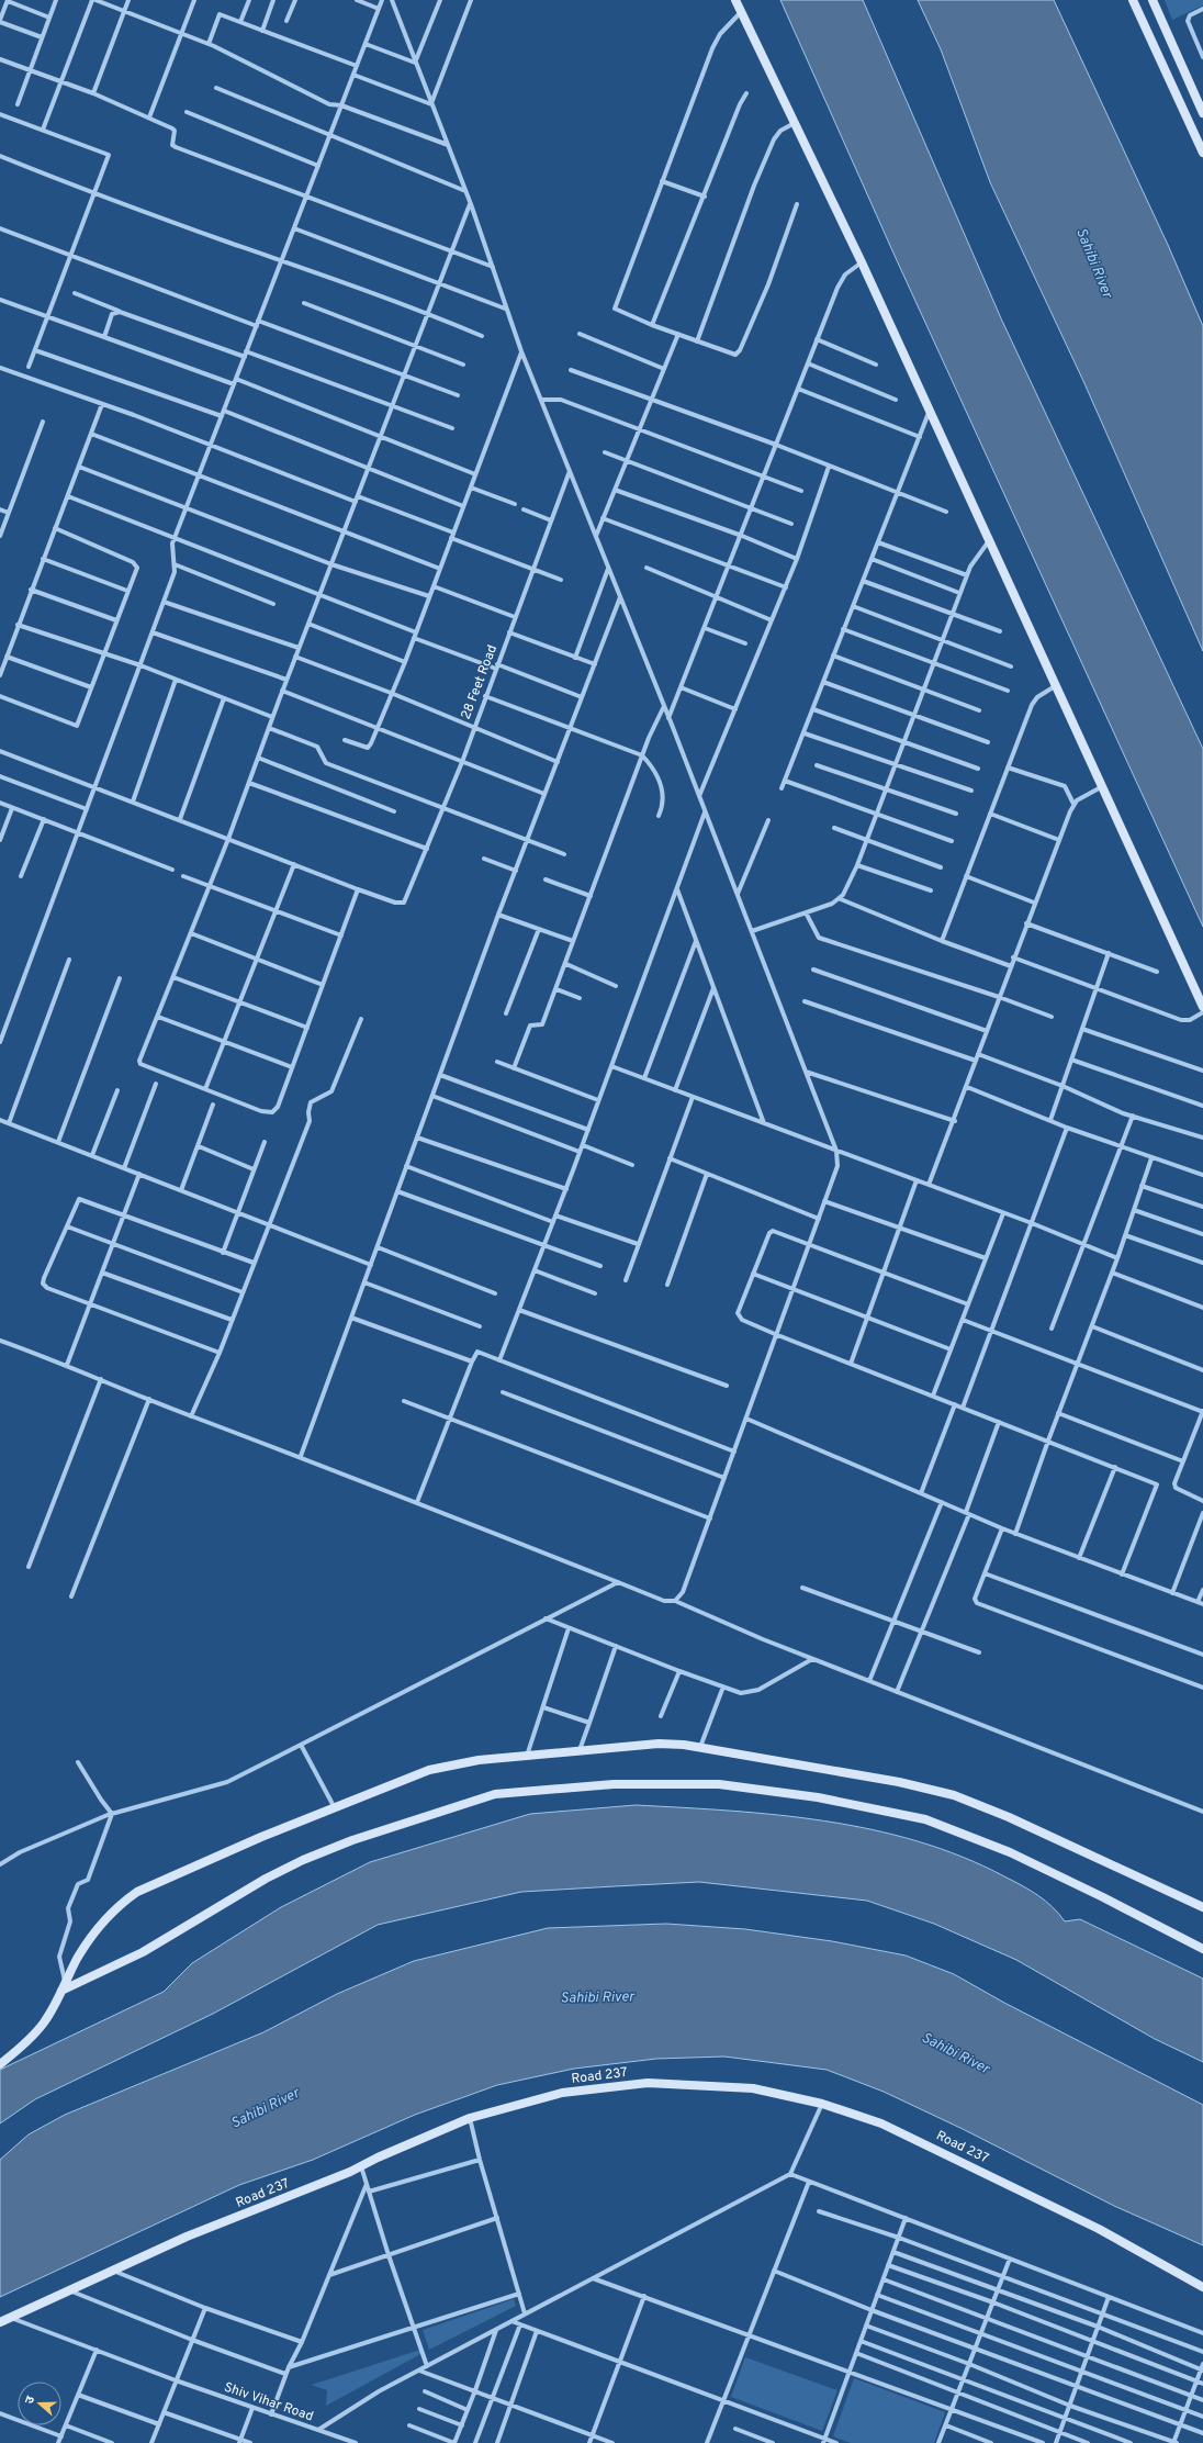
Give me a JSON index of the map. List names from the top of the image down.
{
  "streets": {
    "street": ["28 Feet Road", "Road 237", "Shiv Vihar Road"]
  },
  "crossings": [
    ["Road 237", "Shiv Vihar Road"]
  ],
  "water": ["Sahibi River"],
  "north": "left"
}
